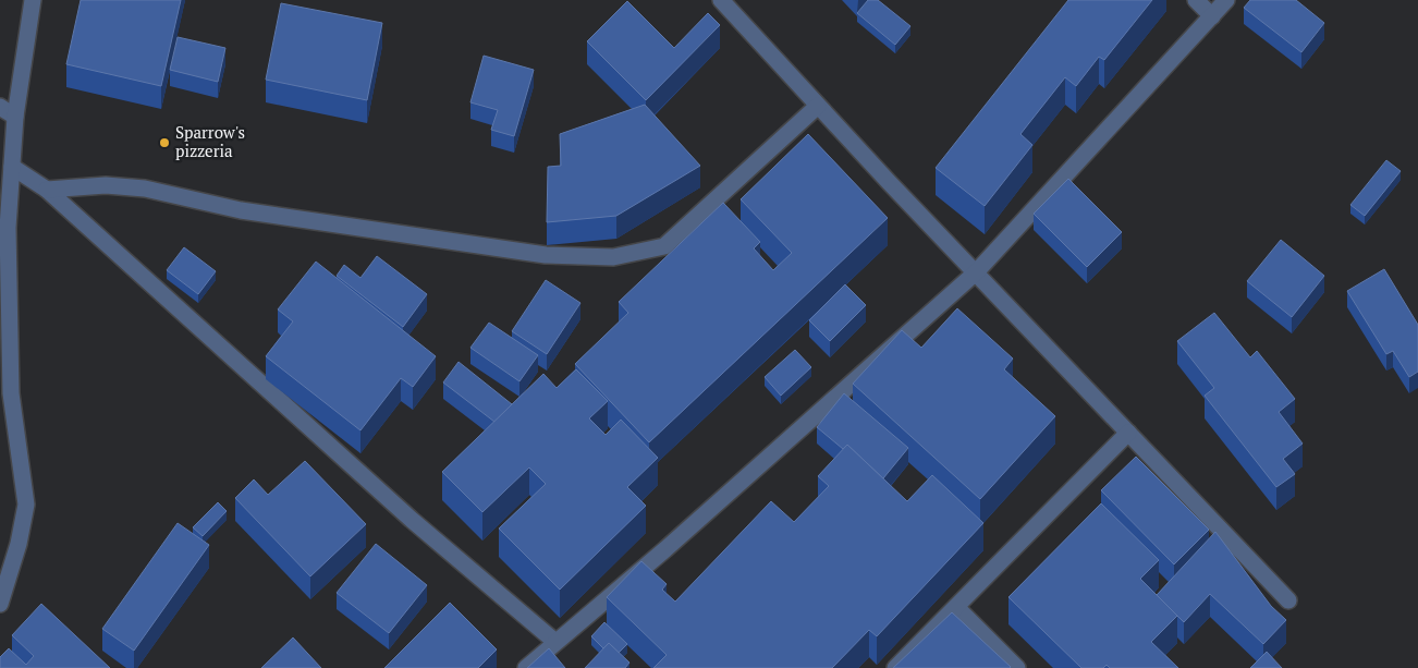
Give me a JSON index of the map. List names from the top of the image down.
{
  "places": ["Sparrow's pizzeria"]
}
